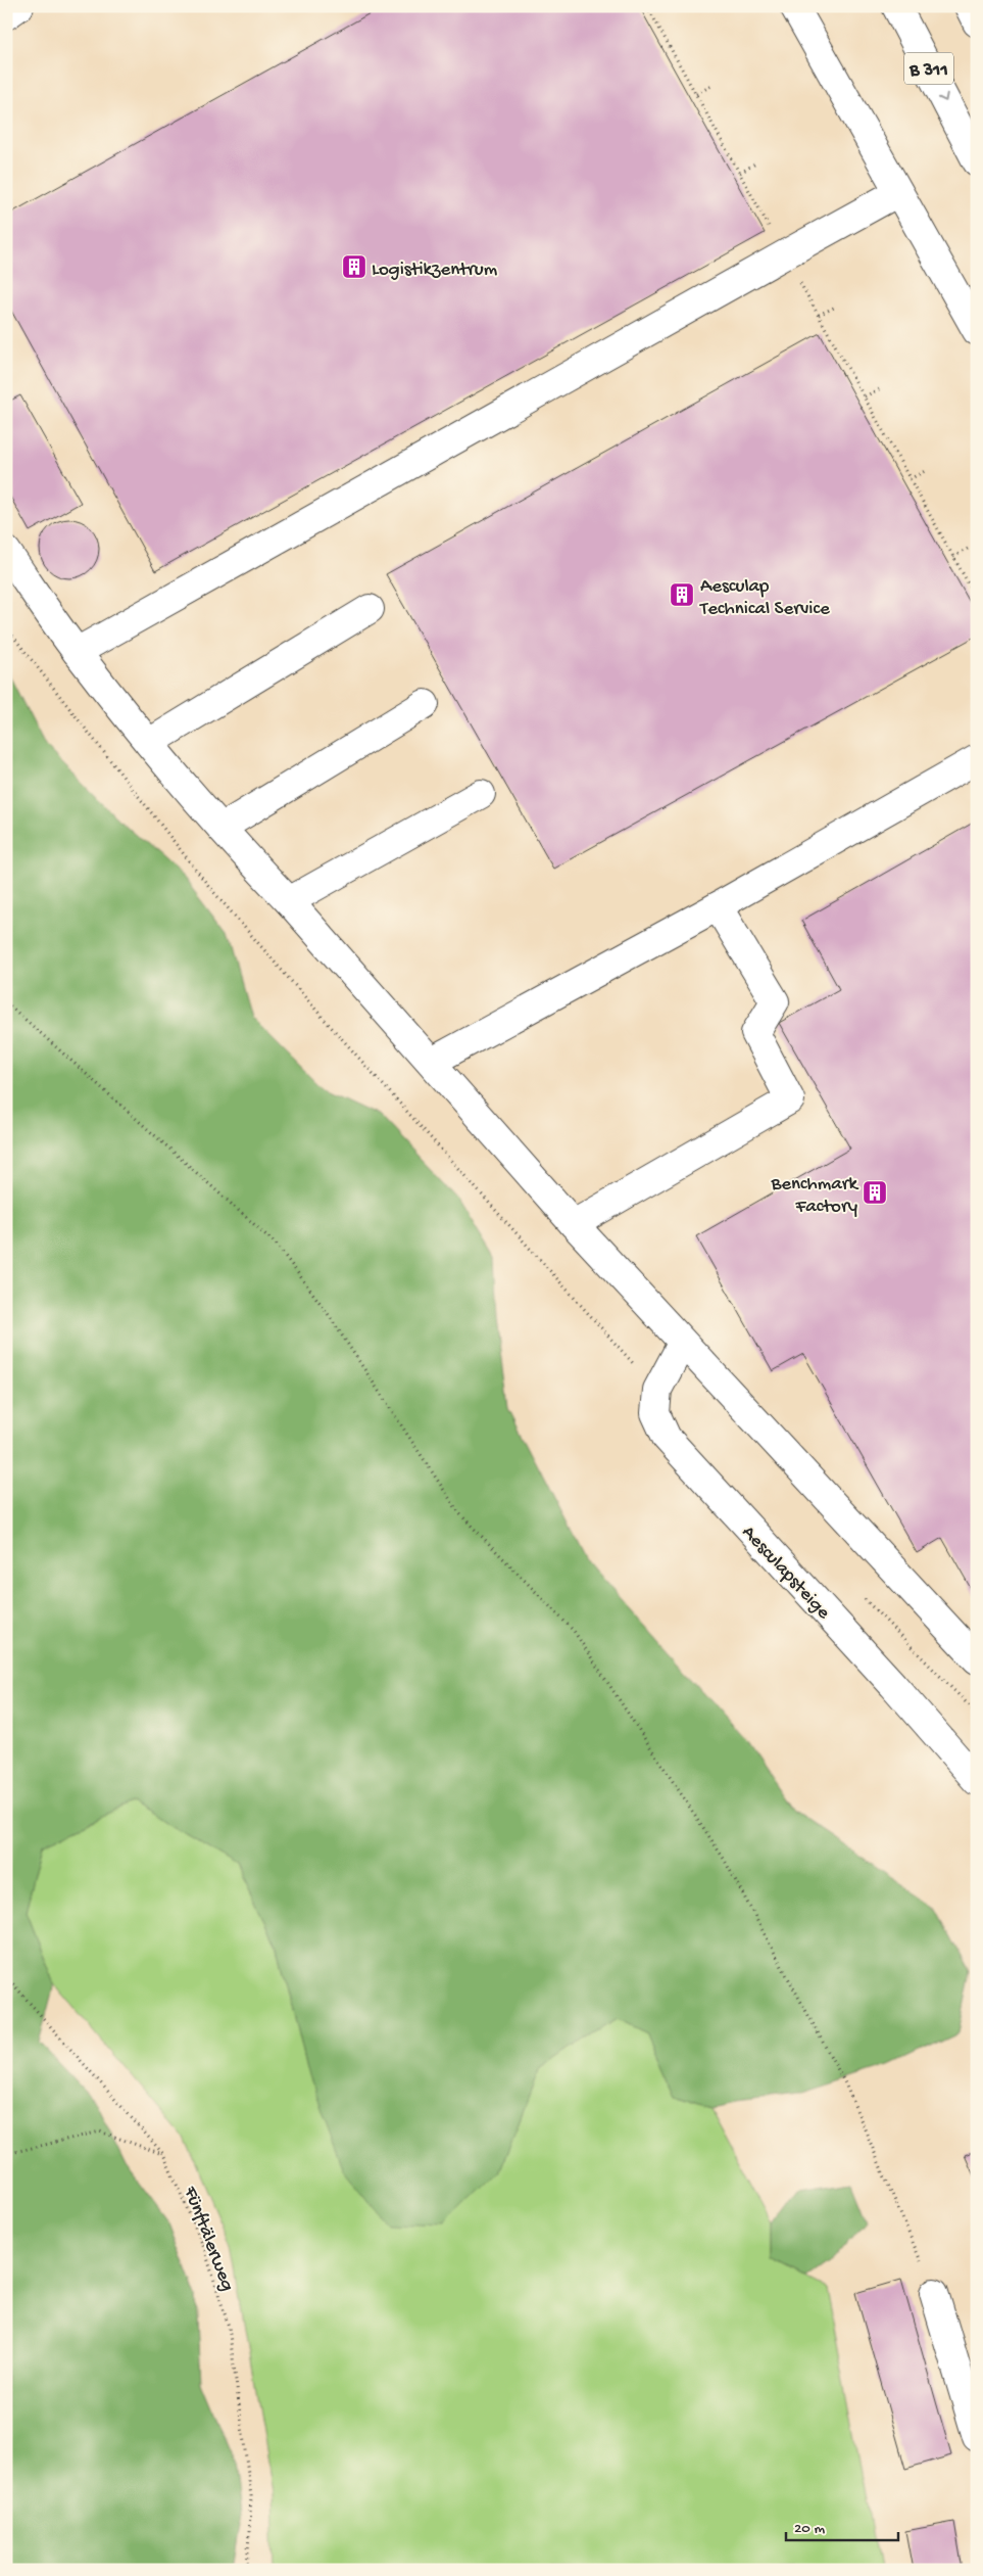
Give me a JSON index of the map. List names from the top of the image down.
{
  "streets": {
    "main road": ["B 311", "Aesculapsteige"],
    "path": ["Fünftälerweg"]
  },
  "places": {
    "building": ["Logistikzentrum", "Aesculap Technical Service", "Benchmark Factory"]
  },
  "scale_bar": "20 m"
}
